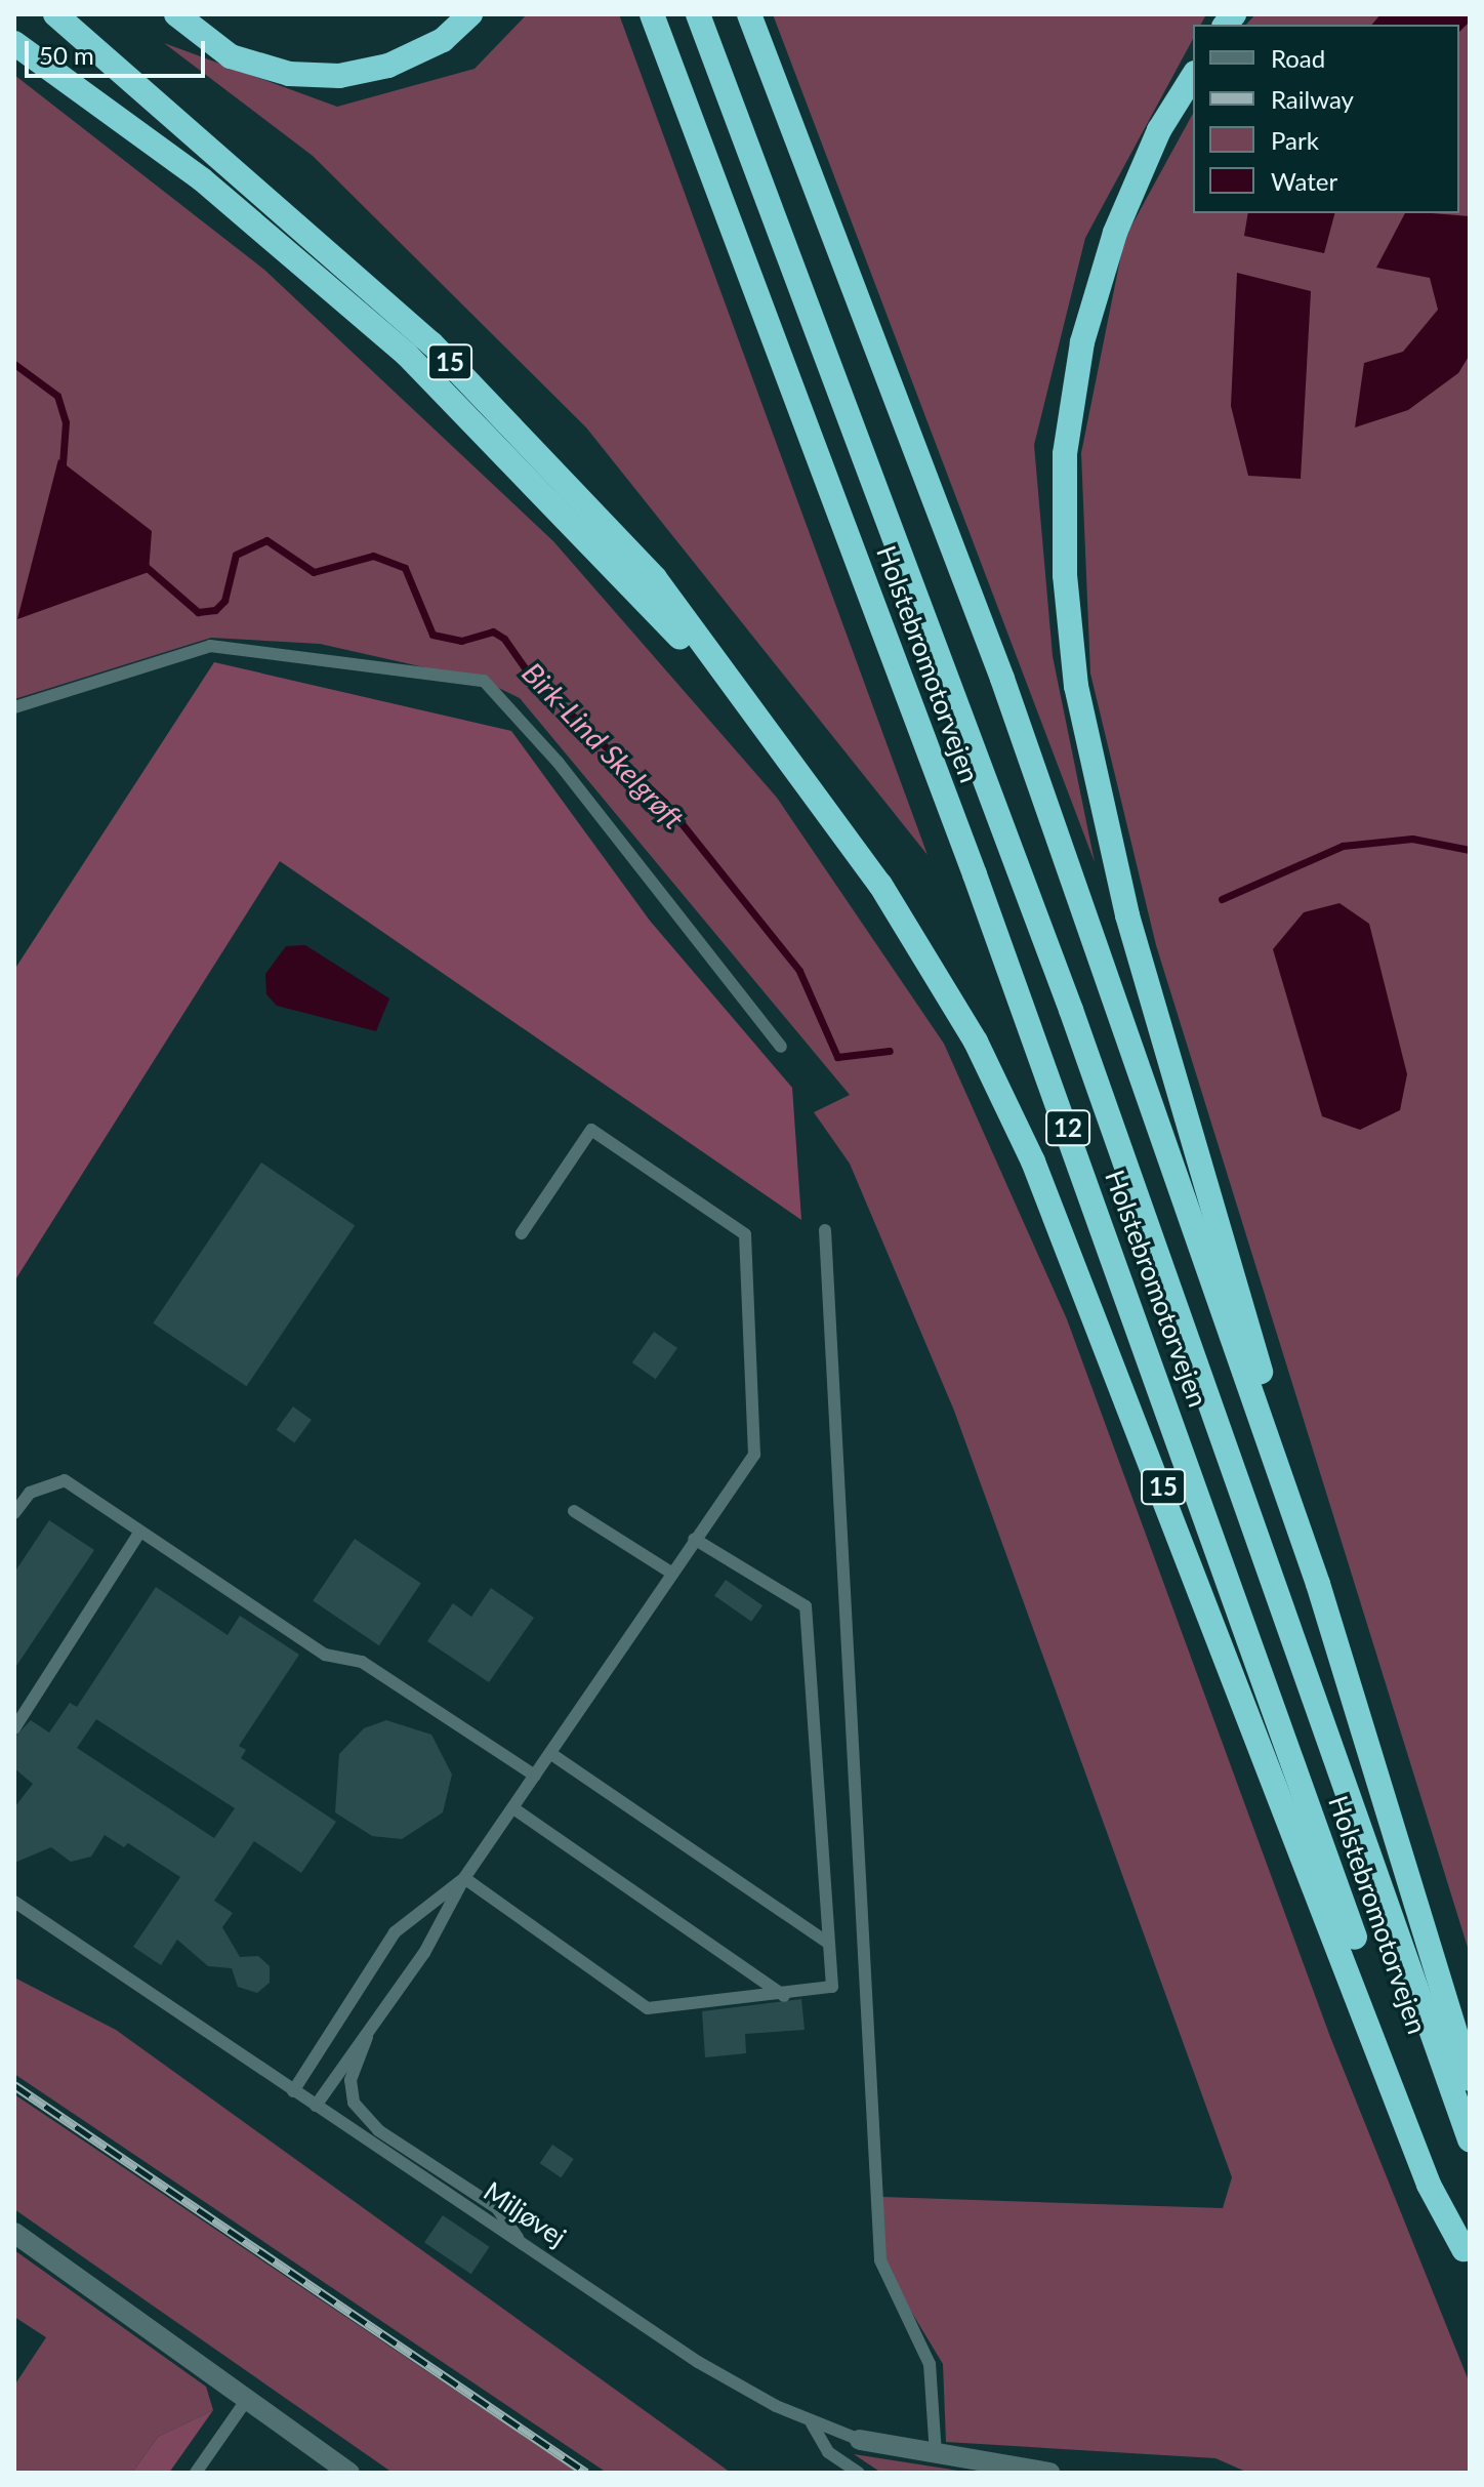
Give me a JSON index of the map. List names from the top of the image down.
{
  "streets": {
    "highway": ["15", "Holstebromotorvejen", "12"],
    "street": ["Miljøvej"]
  },
  "crossings": [
    ["15", "Holstebromotorvejen"]
  ],
  "water": ["Birk-Lind Skelgrøft"],
  "legend": [
    "Road",
    "Railway",
    "Park",
    "Water"
  ],
  "scale_bar": "50 m"
}
